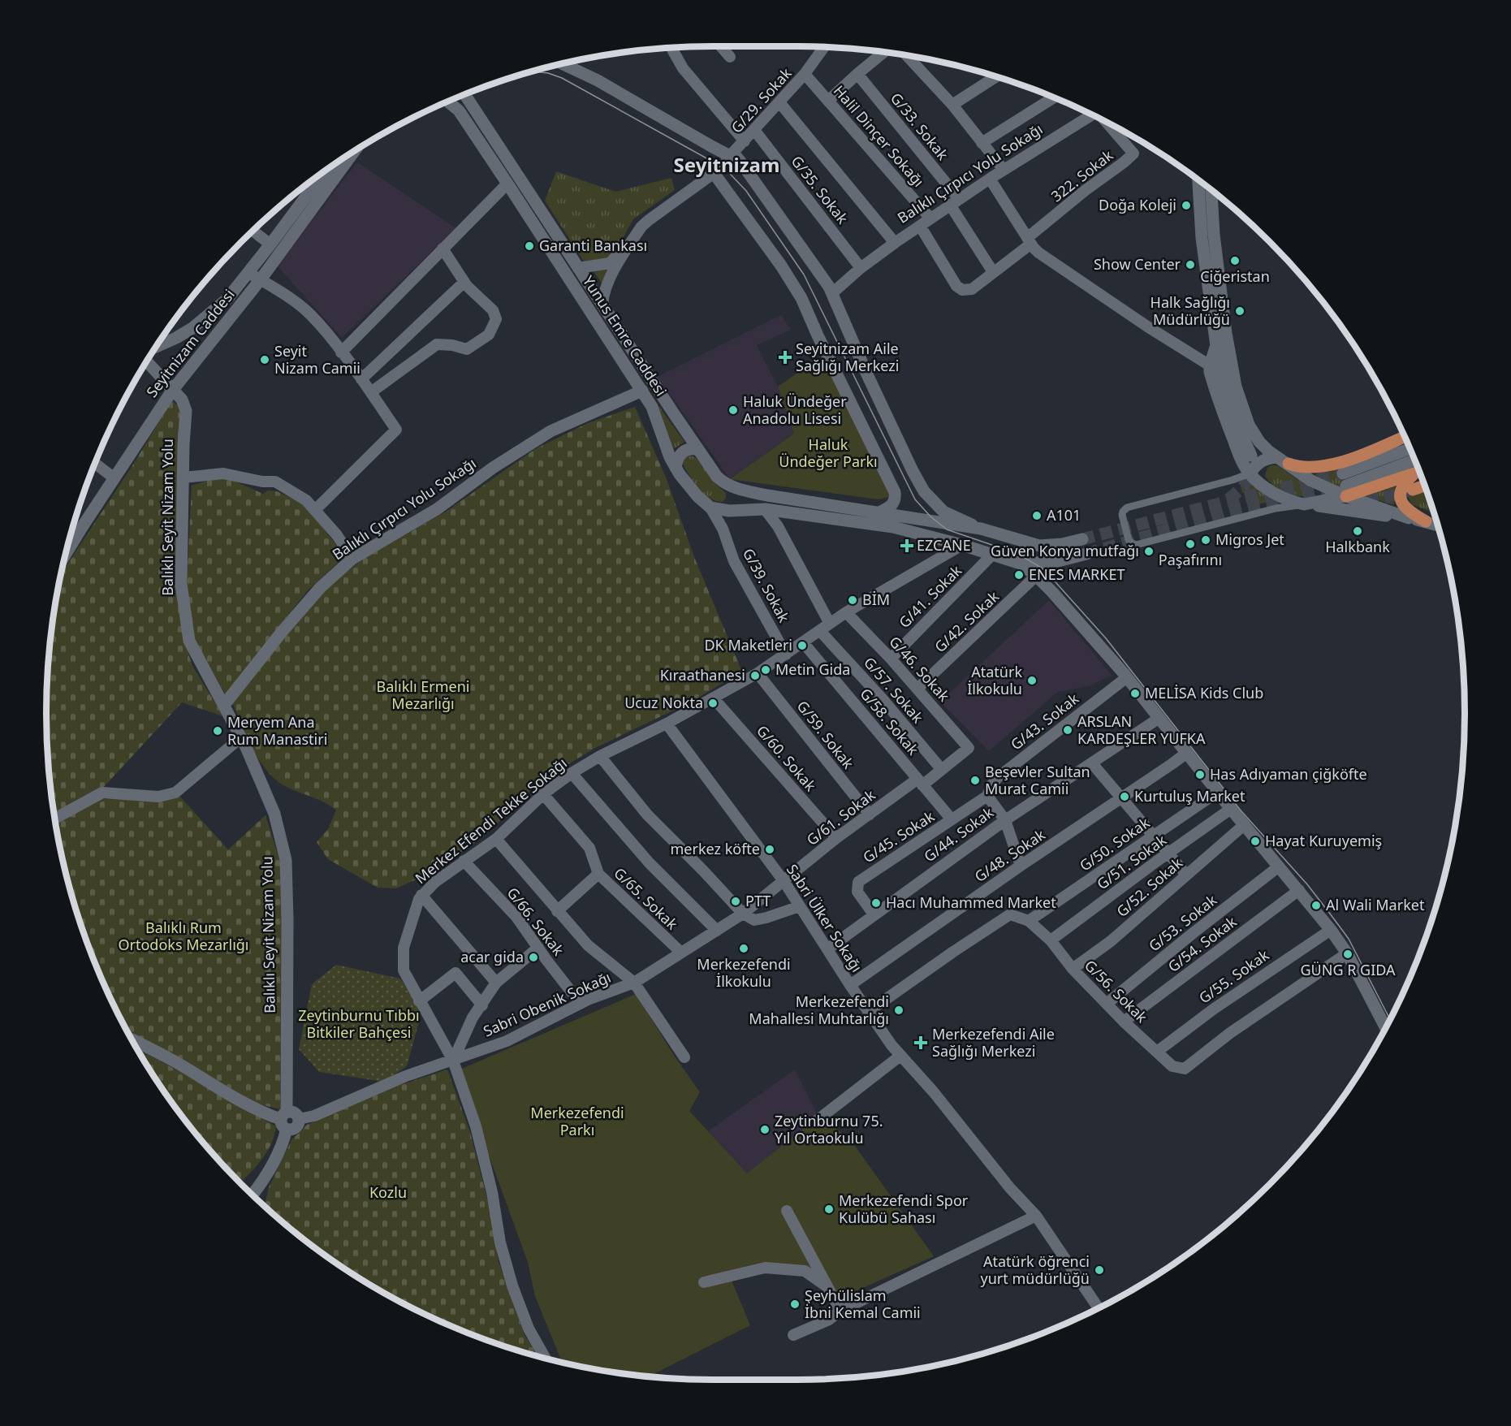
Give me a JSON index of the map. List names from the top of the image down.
{
  "streets": {
    "main road": [
      "Balıklı Çırpıcı Yolu Sokağı",
      "Yunus Emre Caddesi",
      "Seyitnizam Caddesi",
      "Balıklı Seyit Nizam Yolu"
    ],
    "street": [
      "G/29. Sokak",
      "G/33. Sokak",
      "Halil Dinçer Sokağı",
      "322. Sokak",
      "G/35. Sokak",
      "G/39. Sokak",
      "G/41. Sokak",
      "G/42. Sokak",
      "G/46. Sokak",
      "G/57. Sokak",
      "G/58. Sokak",
      "G/43. Sokak",
      "G/59. Sokak",
      "G/60. Sokak",
      "G/61. Sokak",
      "Merkez Efendi Tekke Sokağı",
      "G/44. Sokak",
      "G/45. Sokak",
      "G/50. Sokak",
      "G/48. Sokak",
      "G/51. Sokak",
      "G/52. Sokak",
      "G/65. Sokak",
      "Sabri Ülker Sokağı",
      "G/66. Sokak",
      "G/53. Sokak",
      "G/54. Sokak",
      "G/55. Sokak",
      "G/56. Sokak",
      "Sabri Obenik Sokağı"
    ]
  },
  "crossings": [
    ["G/29. Sokak", "Halil Dinçer Sokağı"],
    ["G/29. Sokak", "G/35. Sokak"],
    ["G/33. Sokak", "Balıklı Çırpıcı Yolu Sokağı"],
    ["Halil Dinçer Sokağı", "Balıklı Çırpıcı Yolu Sokağı"],
    ["Balıklı Çırpıcı Yolu Sokağı", "G/35. Sokak"],
    ["Balıklı Çırpıcı Yolu Sokağı", "Yunus Emre Caddesi"],
    ["Balıklı Çırpıcı Yolu Sokağı", "Balıklı Seyit Nizam Yolu"],
    ["Yunus Emre Caddesi", "G/39. Sokak"],
    ["Seyitnizam Caddesi", "Balıklı Seyit Nizam Yolu"],
    ["G/39. Sokak", "Merkez Efendi Tekke Sokağı"],
    ["G/41. Sokak", "G/46. Sokak"],
    ["G/42. Sokak", "G/46. Sokak"],
    ["G/46. Sokak", "G/57. Sokak"],
    ["G/46. Sokak", "Merkez Efendi Tekke Sokağı"],
    ["G/57. Sokak", "Merkez Efendi Tekke Sokağı"],
    ["G/58. Sokak", "G/61. Sokak"],
    ["G/58. Sokak", "Merkez Efendi Tekke Sokağı"],
    ["G/58. Sokak", "G/45. Sokak"],
    ["G/43. Sokak", "G/45. Sokak"],
    ["G/59. Sokak", "G/61. Sokak"],
    ["G/59. Sokak", "Merkez Efendi Tekke Sokağı"],
    ["G/60. Sokak", "G/61. Sokak"],
    ["G/60. Sokak", "Merkez Efendi Tekke Sokağı"],
    ["G/61. Sokak", "Sabri Ülker Sokağı"],
    ["G/61. Sokak", "Sabri Obenik Sokağı"],
    ["Merkez Efendi Tekke Sokağı", "G/65. Sokak"],
    ["Merkez Efendi Tekke Sokağı", "Sabri Ülker Sokağı"],
    ["Merkez Efendi Tekke Sokağı", "G/66. Sokak"],
    ["Merkez Efendi Tekke Sokağı", "Sabri Obenik Sokağı"],
    ["G/44. Sokak", "G/45. Sokak"],
    ["G/44. Sokak", "Sabri Ülker Sokağı"],
    ["G/50. Sokak", "G/56. Sokak"],
    ["G/48. Sokak", "Sabri Ülker Sokağı"],
    ["G/51. Sokak", "G/56. Sokak"],
    ["G/52. Sokak", "G/56. Sokak"],
    ["G/65. Sokak", "Sabri Obenik Sokağı"],
    ["G/66. Sokak", "Sabri Obenik Sokağı"],
    ["G/53. Sokak", "G/56. Sokak"],
    ["G/54. Sokak", "G/56. Sokak"],
    ["G/55. Sokak", "G/56. Sokak"]
  ],
  "districts": ["Seyitnizam"],
  "parks": [
    "Haluk Ündeğer Parkı",
    "Balıklı Ermeni Mezarlığı",
    "Balıklı Rum Ortodoks Mezarlığı",
    "Zeytinburnu Tıbbı Bitkiler Bahçesi",
    "Merkezefendi Parkı",
    "Kozlu"
  ],
  "places": {
    "other": [
      "Doğa Koleji",
      "Garanti Bankası",
      "Ciğeristan",
      "Show Center",
      "Halk Sağlığı Müdürlüğü",
      "Seyit Nizam Camii",
      "Haluk Ündeğer Anadolu Lisesi",
      "A101",
      "Halkbank",
      "Migros Jet",
      "Paşafırını",
      "Güven Konya mutfağı",
      "ENES MARKET",
      "BİM",
      "DK Maketleri",
      "Metin Gida",
      "Kıraathanesi",
      "Atatürk İlkokulu",
      "MELİSA Kids Club",
      "Ucuz Nokta",
      "ARSLAN KARDEŞLER YUFKA",
      "Meryem Ana Rum Manastiri",
      "Has Adıyaman çiğköfte",
      "Beşevler Sultan Murat Camii",
      "Kurtuluş Market",
      "Hayat Kuruyemiş",
      "merkez köfte",
      "PTT",
      "Hacı Muhammed Market",
      "Al Wali Market",
      "Merkezefendi İlkokulu",
      "GÜNG R GIDA",
      "acar gida",
      "Merkezefendi Mahallesi Muhtarlığı",
      "Zeytinburnu 75. Yıl Ortaokulu",
      "Merkezefendi Spor Kulübü Sahası",
      "Atatürk öğrenci yurt müdürlüğü",
      "Şeyhülislam İbni Kemal Camii"
    ],
    "health": ["Seyitnizam Aile Sağlığı Merkezi", "EZCANE", "Merkezefendi Aile Sağlığı Merkezi"]
  }
}
